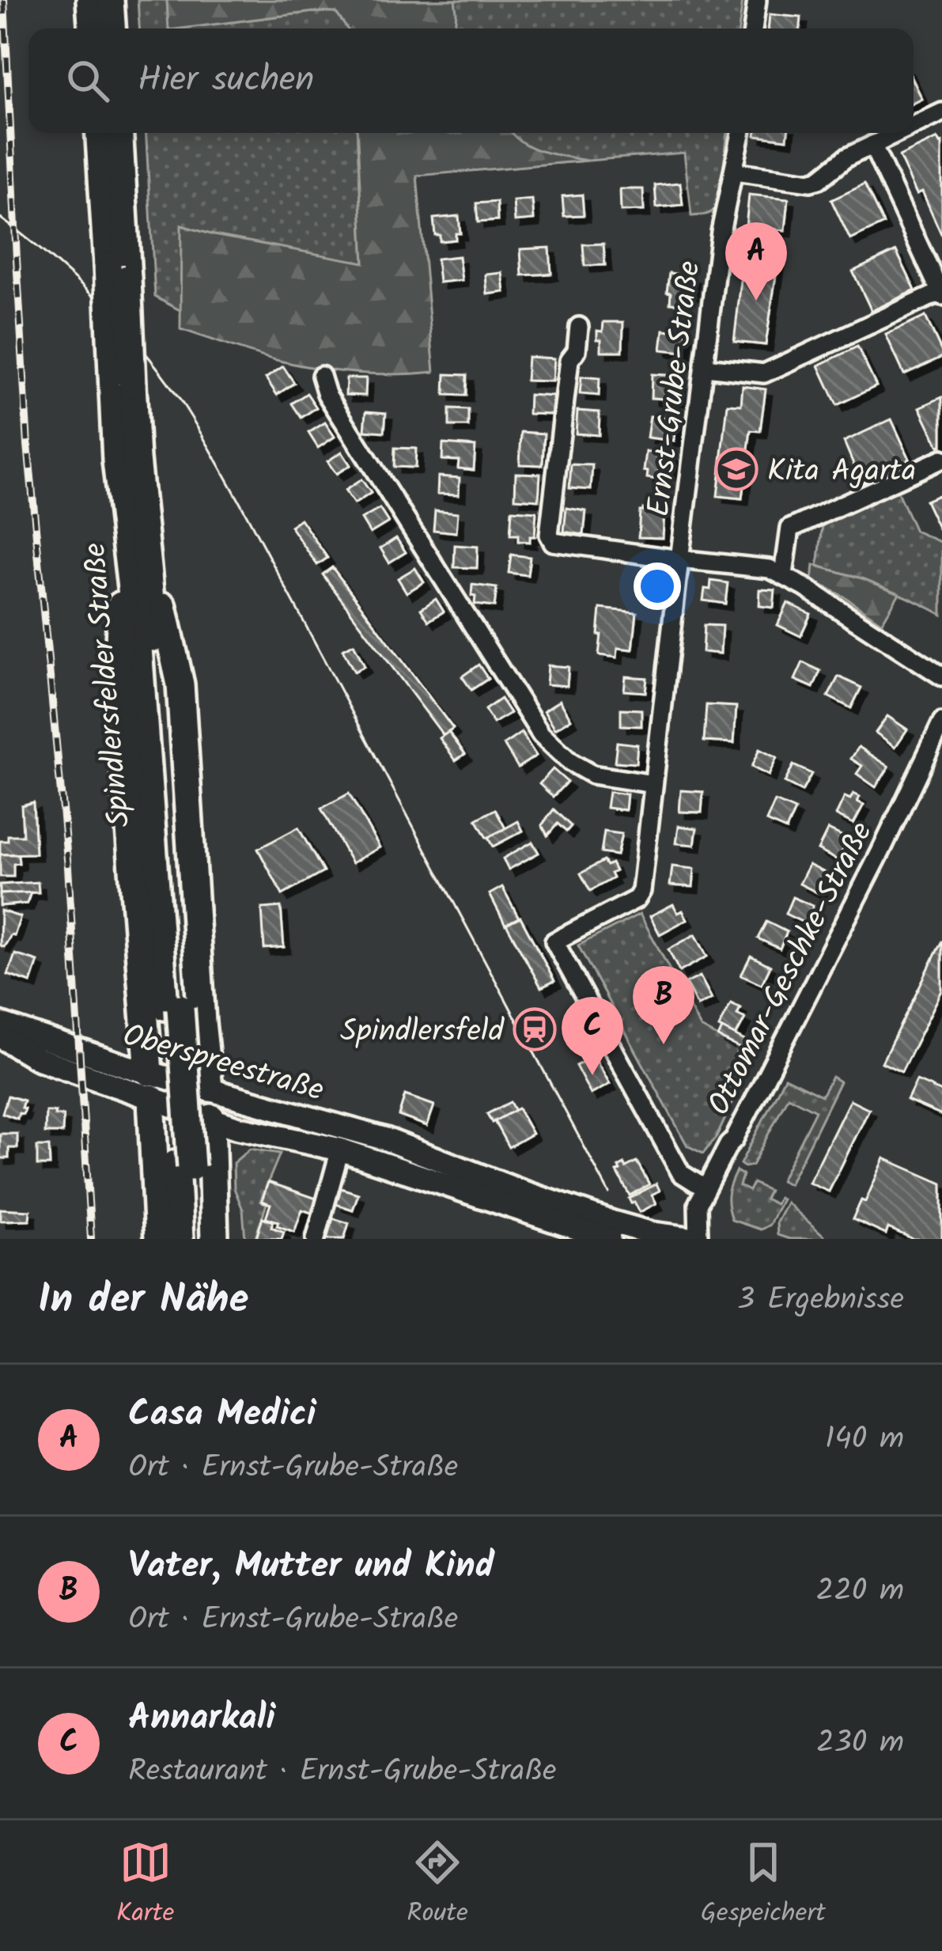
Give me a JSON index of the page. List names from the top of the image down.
{
  "streets": {
    "highway": ["Spindlersfelder Straße"],
    "main road": ["Oberspreestraße"],
    "street": ["Ernst-Grube-Straße", "Ottomar-Geschke-Straße"]
  },
  "crossings": [
    ["Ernst-Grube-Straße", "Ottomar-Geschke-Straße"],
    ["Ottomar-Geschke-Straße", "Oberspreestraße"]
  ],
  "places": {
    "school or university": ["Kita Agarta"],
    "station": ["Spindlersfeld"]
  },
  "page": {
    "search": "Hier suchen",
    "pins": ["A", "B", "C"],
    "heading": ["In der Nähe", "3 Ergebnisse"],
    "list": [
      {
        "mark": "A",
        "name": "Casa Medici",
        "note": "Ort · Ernst-Grube-Straße",
        "value": "140 m"
      },
      {
        "mark": "B",
        "name": "Vater, Mutter und Kind",
        "note": "Ort · Ernst-Grube-Straße",
        "value": "220 m"
      },
      {
        "mark": "C",
        "name": "Annarkali",
        "note": "Restaurant · Ernst-Grube-Straße",
        "value": "230 m"
      }
    ],
    "nav": ["Karte", "Route", "Gespeichert"]
  }
}
